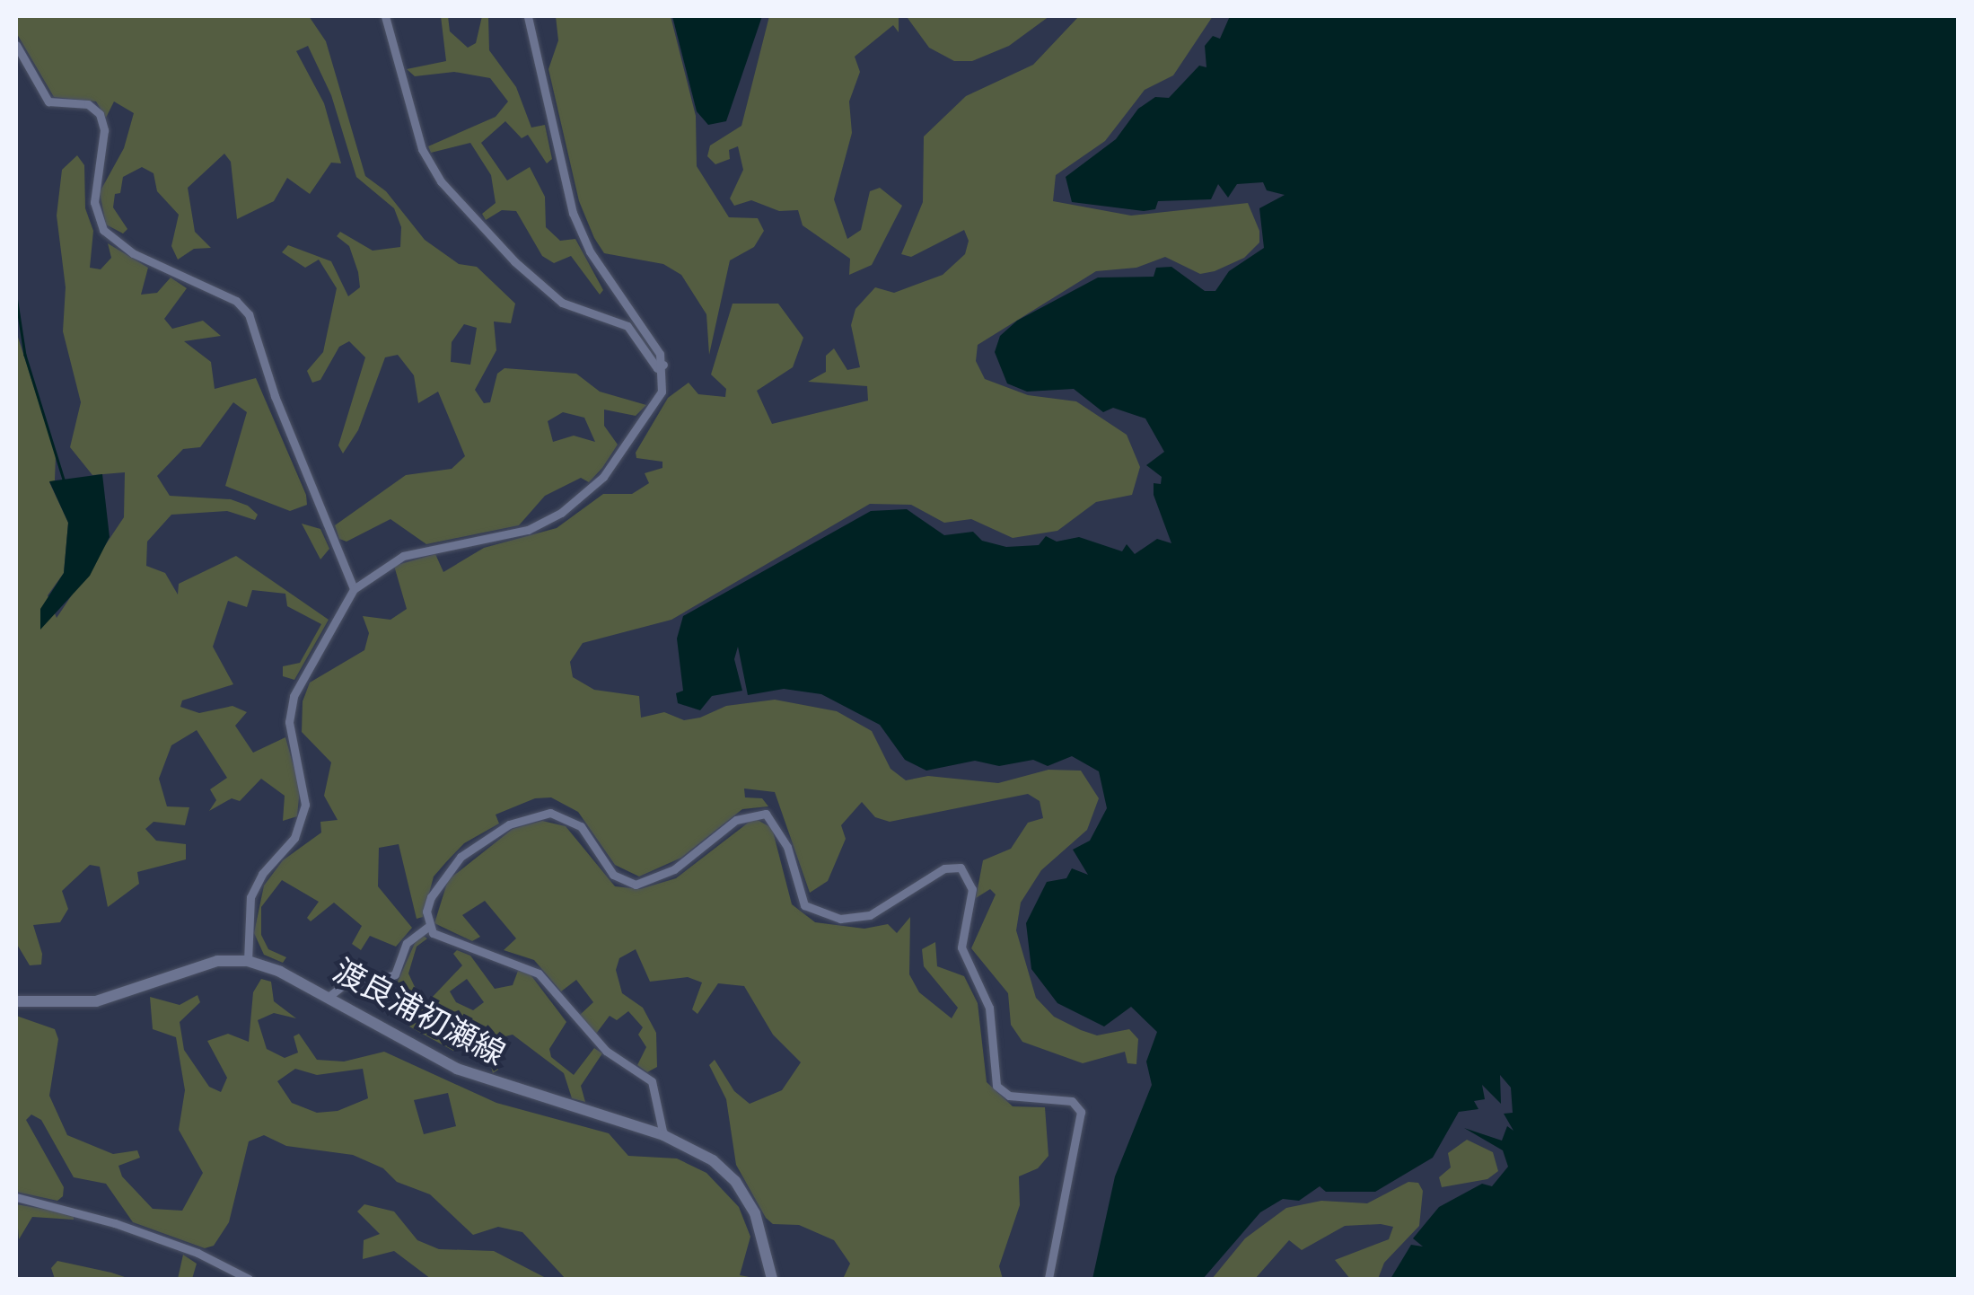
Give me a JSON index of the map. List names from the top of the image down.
{
  "streets": {
    "main road": ["渡良浦初瀬線"]
  }
}
